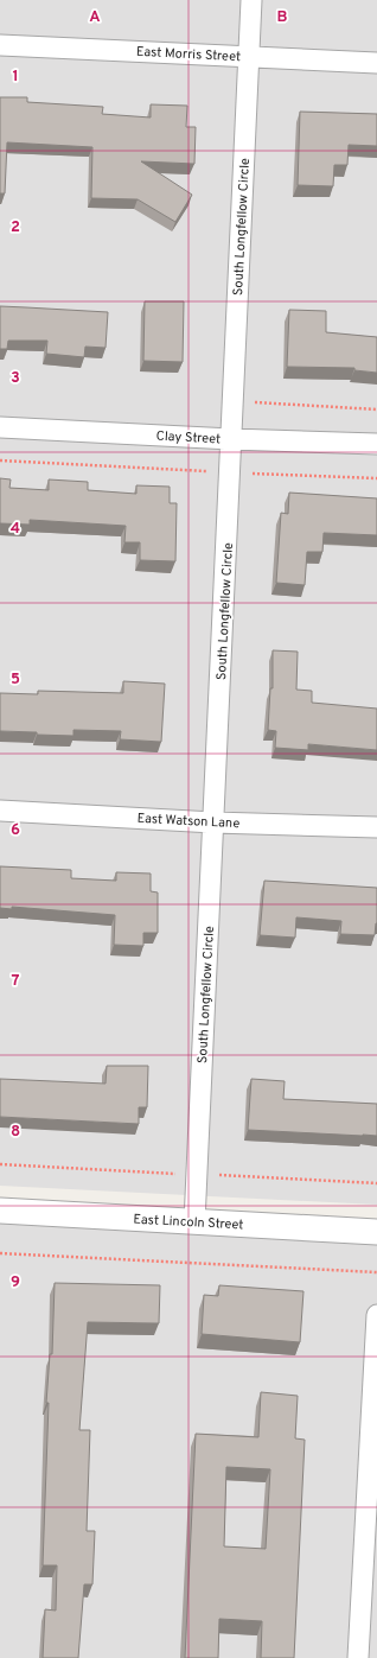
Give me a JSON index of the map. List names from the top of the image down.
{
  "streets": {
    "street": [
      "East Morris Street",
      "South Longfellow Circle",
      "Clay Street",
      "East Watson Lane",
      "East Lincoln Street"
    ]
  },
  "crossings": [
    ["East Morris Street", "South Longfellow Circle"],
    ["South Longfellow Circle", "Clay Street"],
    ["South Longfellow Circle", "East Watson Lane"],
    ["South Longfellow Circle", "East Lincoln Street"]
  ],
  "grid": {
    "columns": ["A", "B"],
    "rows": [
      "1",
      "2",
      "3",
      "4",
      "5",
      "6",
      "7",
      "8",
      "9"
    ]
  }
}
